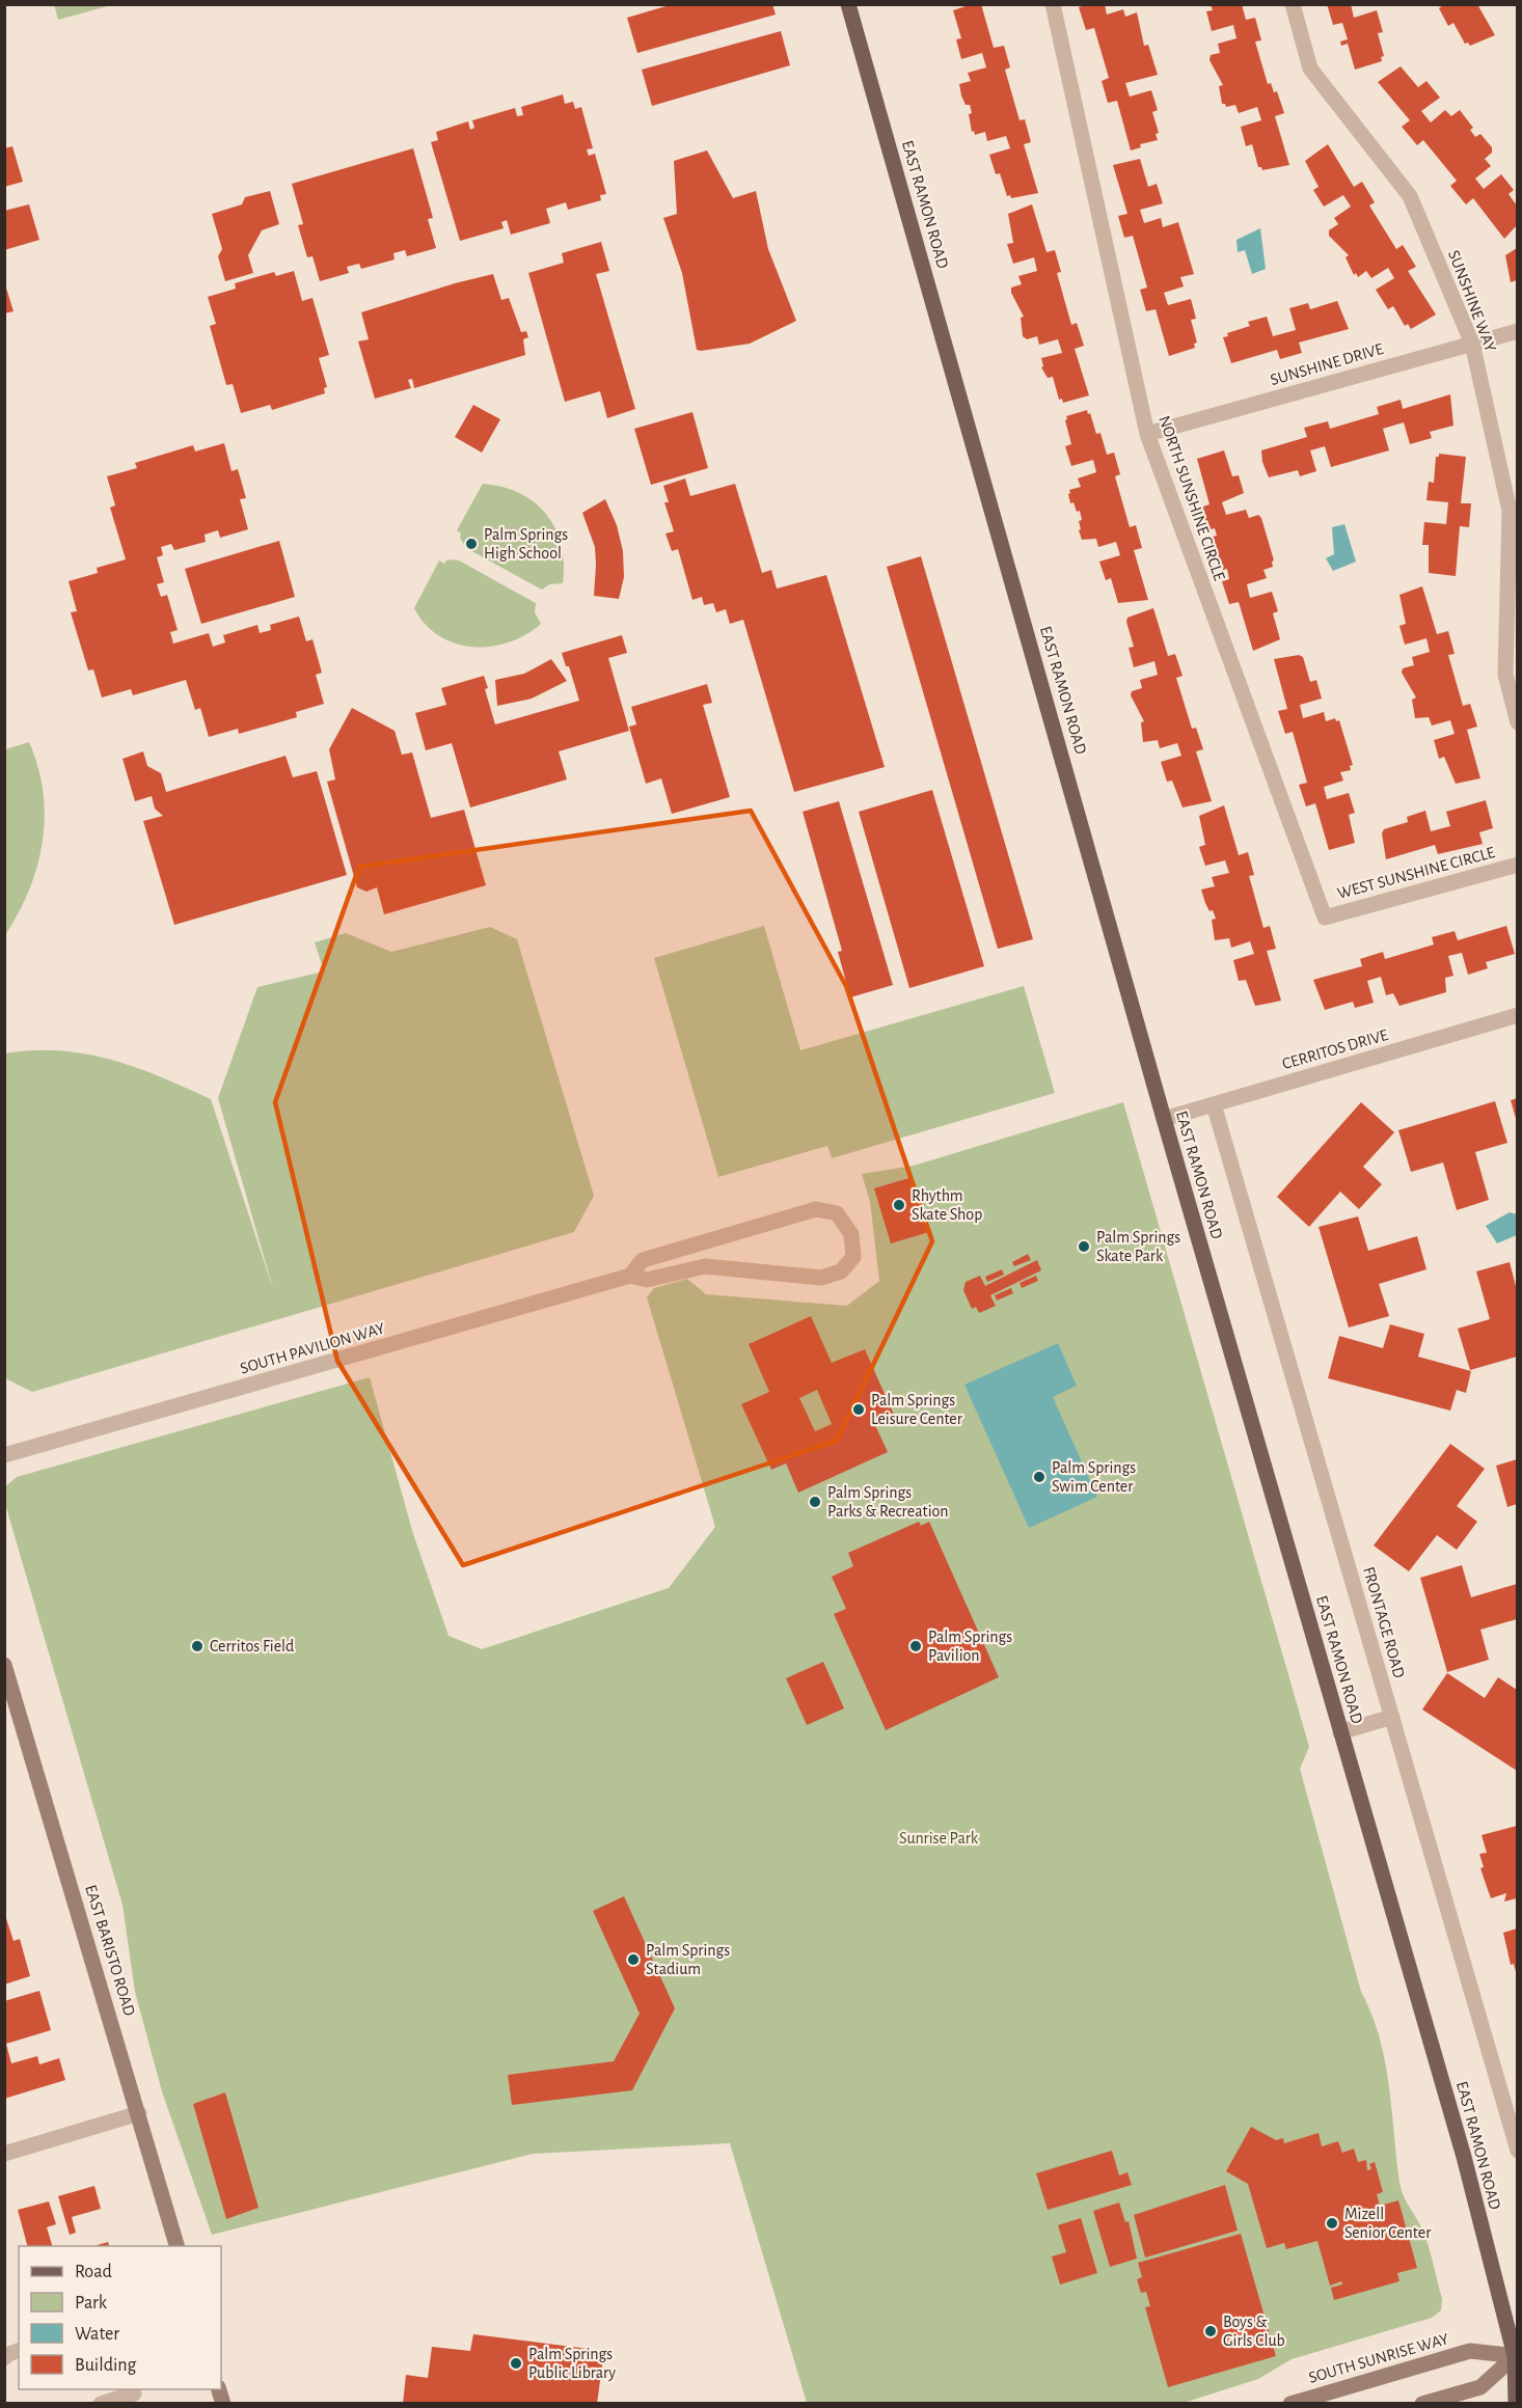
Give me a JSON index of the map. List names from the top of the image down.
{
  "streets": {
    "main road": ["EAST RAMON ROAD"],
    "street": [
      "SUNSHINE WAY",
      "SUNSHINE DRIVE",
      "NORTH SUNSHINE CIRCLE",
      "WEST SUNSHINE CIRCLE",
      "CERRITOS DRIVE",
      "SOUTH PAVILION WAY",
      "FRONTAGE ROAD",
      "EAST BARISTO ROAD",
      "SOUTH SUNRISE WAY"
    ]
  },
  "crossings": [
    ["EAST RAMON ROAD", "CERRITOS DRIVE"],
    ["EAST RAMON ROAD", "SOUTH SUNRISE WAY"],
    ["SUNSHINE WAY", "SUNSHINE DRIVE"],
    ["SUNSHINE DRIVE", "NORTH SUNSHINE CIRCLE"],
    ["NORTH SUNSHINE CIRCLE", "WEST SUNSHINE CIRCLE"],
    ["CERRITOS DRIVE", "FRONTAGE ROAD"]
  ],
  "parks": ["Sunrise Park"],
  "places": [
    "Palm Springs High School",
    "Rhythm Skate Shop",
    "Palm Springs Skate Park",
    "Palm Springs Leisure Center",
    "Palm Springs Swim Center",
    "Palm Springs Parks & Recreation",
    "Cerritos Field",
    "Palm Springs Pavilion",
    "Palm Springs Stadium",
    "Mizell Senior Center",
    "Boys & Girls Club",
    "Palm Springs Public Library"
  ],
  "legend": [
    "Road",
    "Park",
    "Water",
    "Building"
  ]
}
